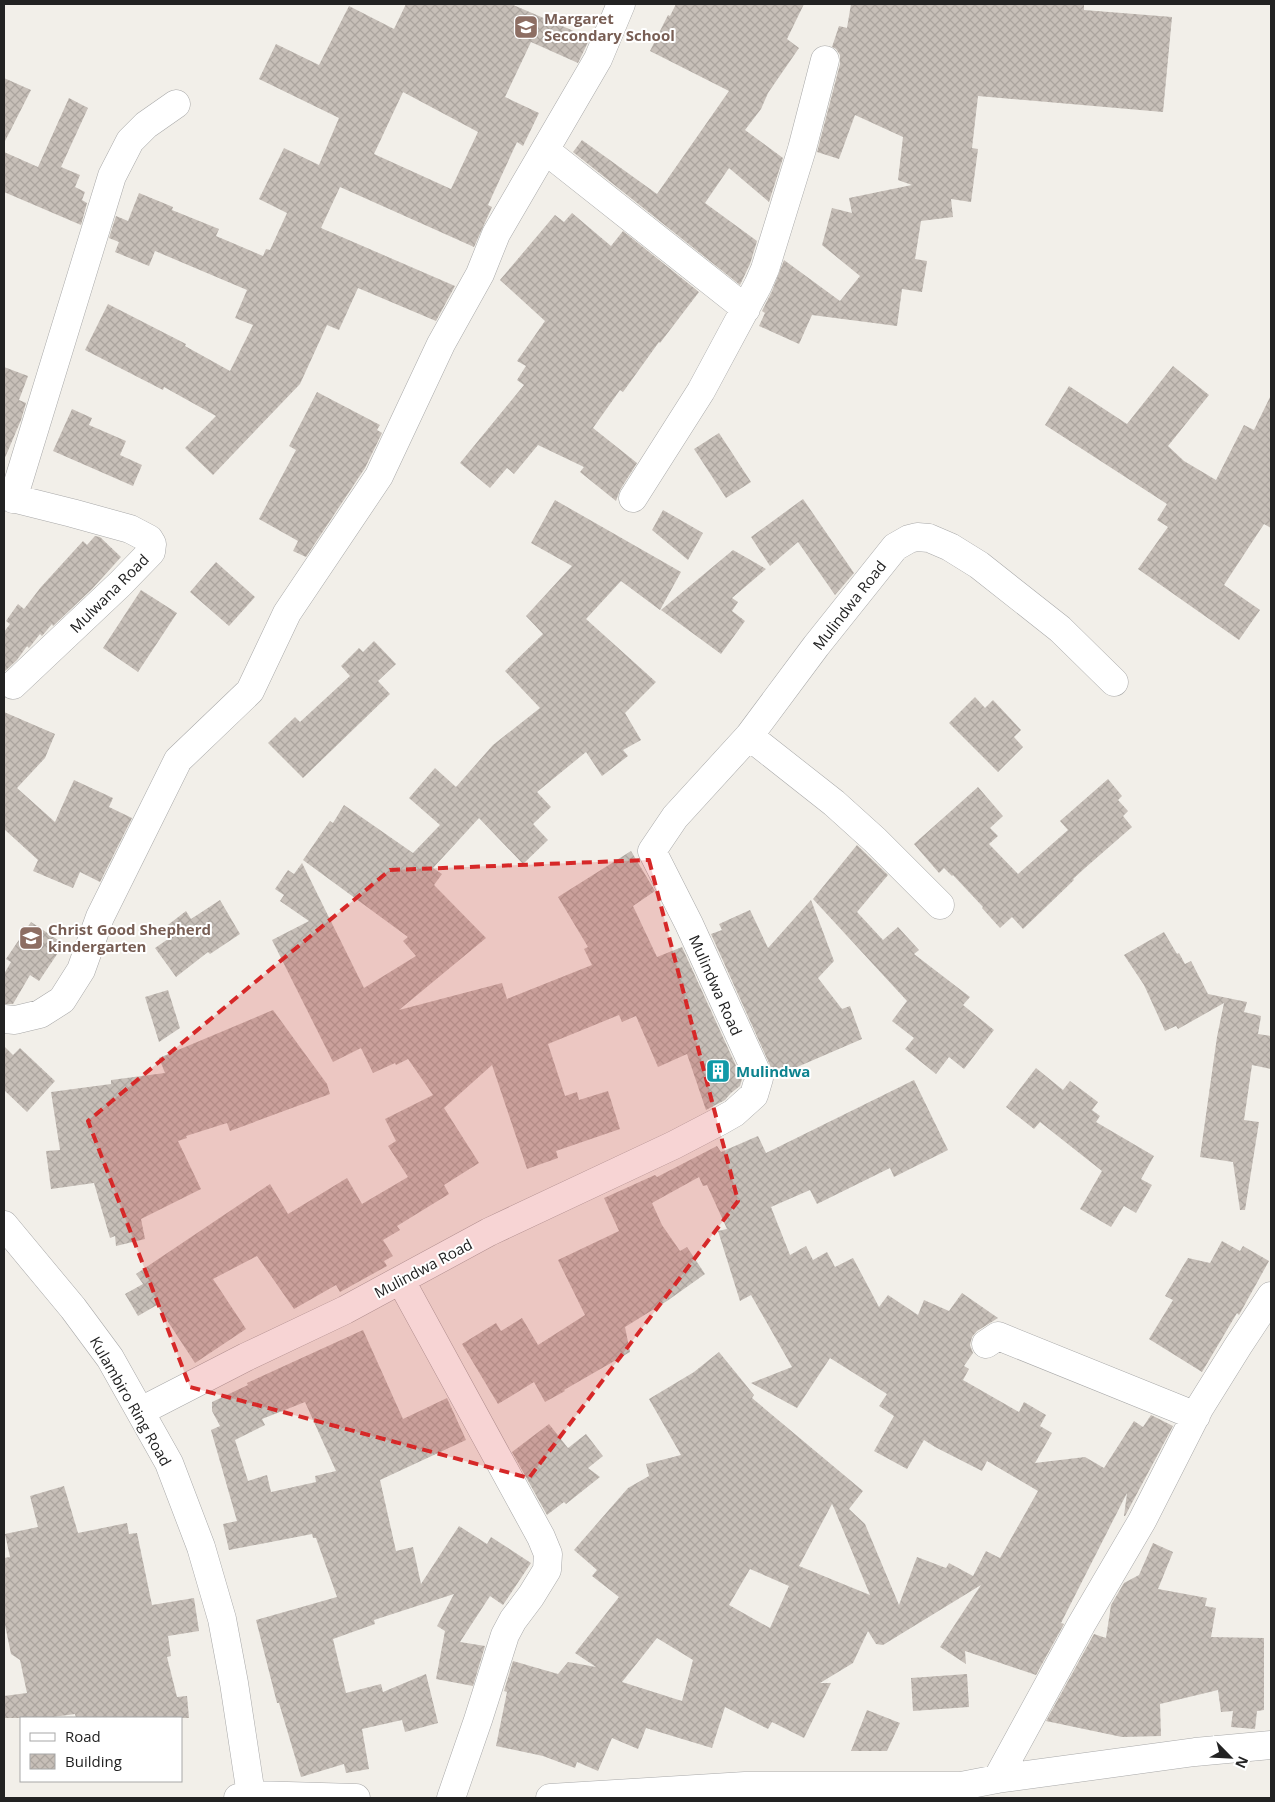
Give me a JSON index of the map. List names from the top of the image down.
{
  "streets": {
    "street": ["Mulwana Road", "Mulindwa Road", "Kulambiro Ring Road"]
  },
  "crossings": [
    ["Mulindwa Road", "Kulambiro Ring Road"]
  ],
  "places": {
    "school or university": ["Margaret Secondary School", "Christ Good Shepherd kindergarten"],
    "building": ["Mulindwa"]
  },
  "legend": ["Road", "Building"],
  "north": "bottom right"
}
